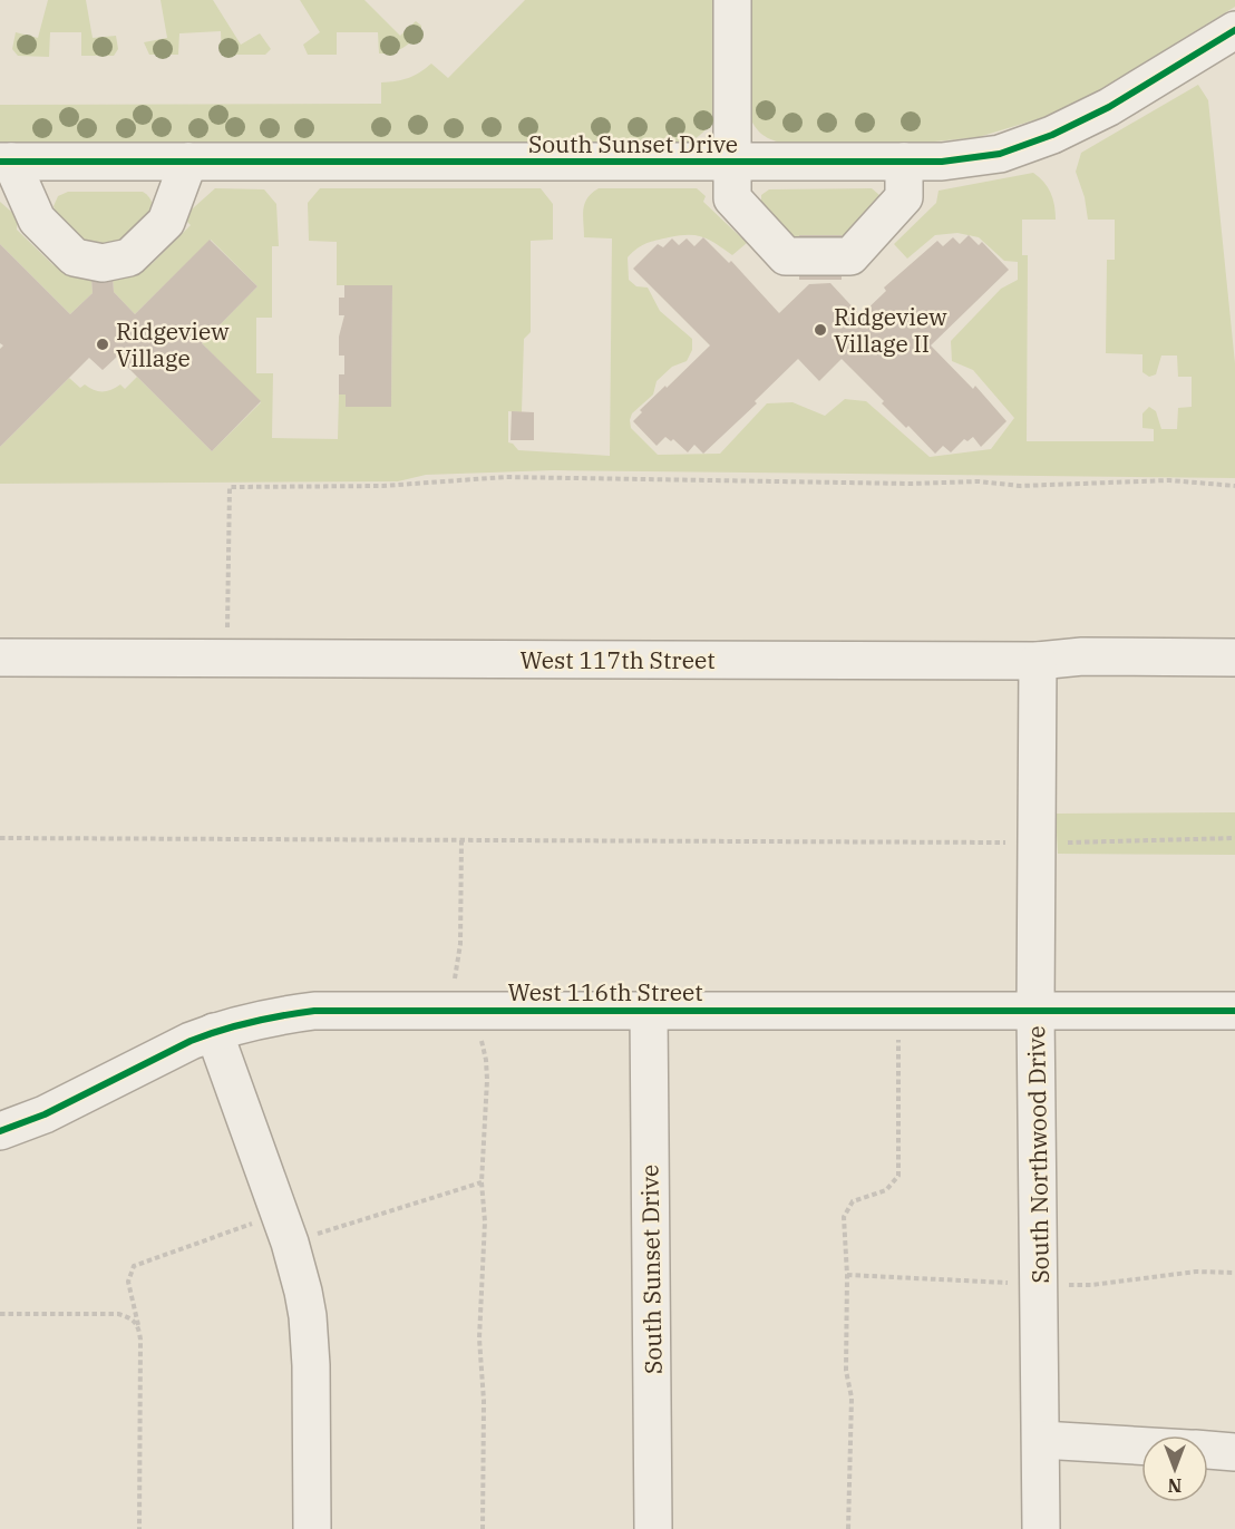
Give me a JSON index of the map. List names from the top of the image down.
{
  "streets": {
    "street": [
      "South Sunset Drive",
      "West 117th Street",
      "West 116th Street",
      "South Northwood Drive"
    ]
  },
  "crossings": [
    ["South Sunset Drive", "West 116th Street"],
    ["West 117th Street", "South Northwood Drive"],
    ["West 116th Street", "South Northwood Drive"]
  ],
  "places": ["Ridgeview Village II", "Ridgeview Village"],
  "north": "bottom"
}
